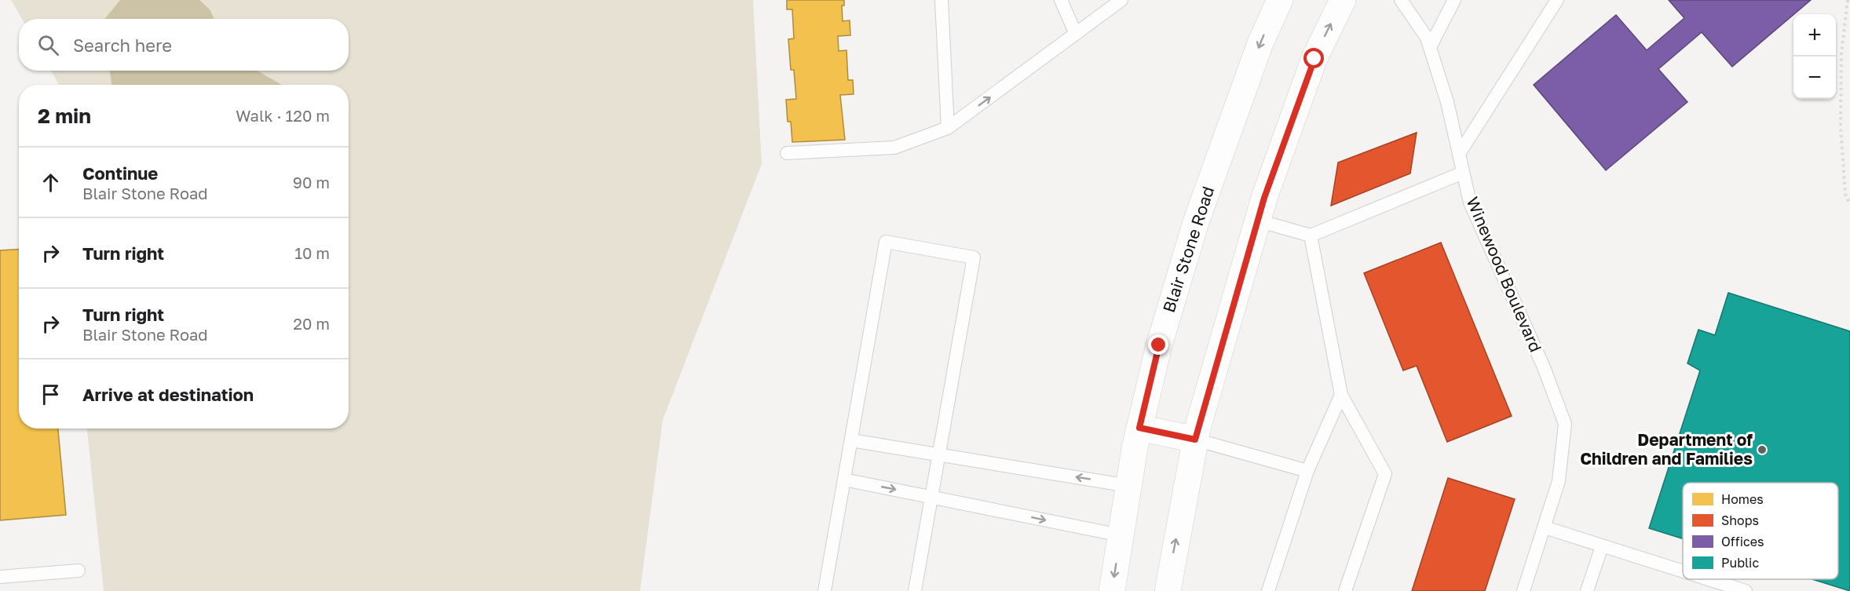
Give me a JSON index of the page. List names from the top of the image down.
{
  "streets": {
    "main road": ["Blair Stone Road"],
    "lane": ["Winewood Boulevard"]
  },
  "places": ["Department of Children and Families"],
  "legend": [
    "Homes",
    "Shops",
    "Offices",
    "Public"
  ],
  "page": {
    "map_buttons": ["+", "−"],
    "search": "Search here",
    "heading": ["2 min", "Walk · 120 m"],
    "list": [
      ["Continue", "Blair Stone Road", "90 m"],
      ["Turn right", "10 m"],
      ["Turn right", "Blair Stone Road", "20 m"],
      "Arrive at destination"
    ]
  }
}
